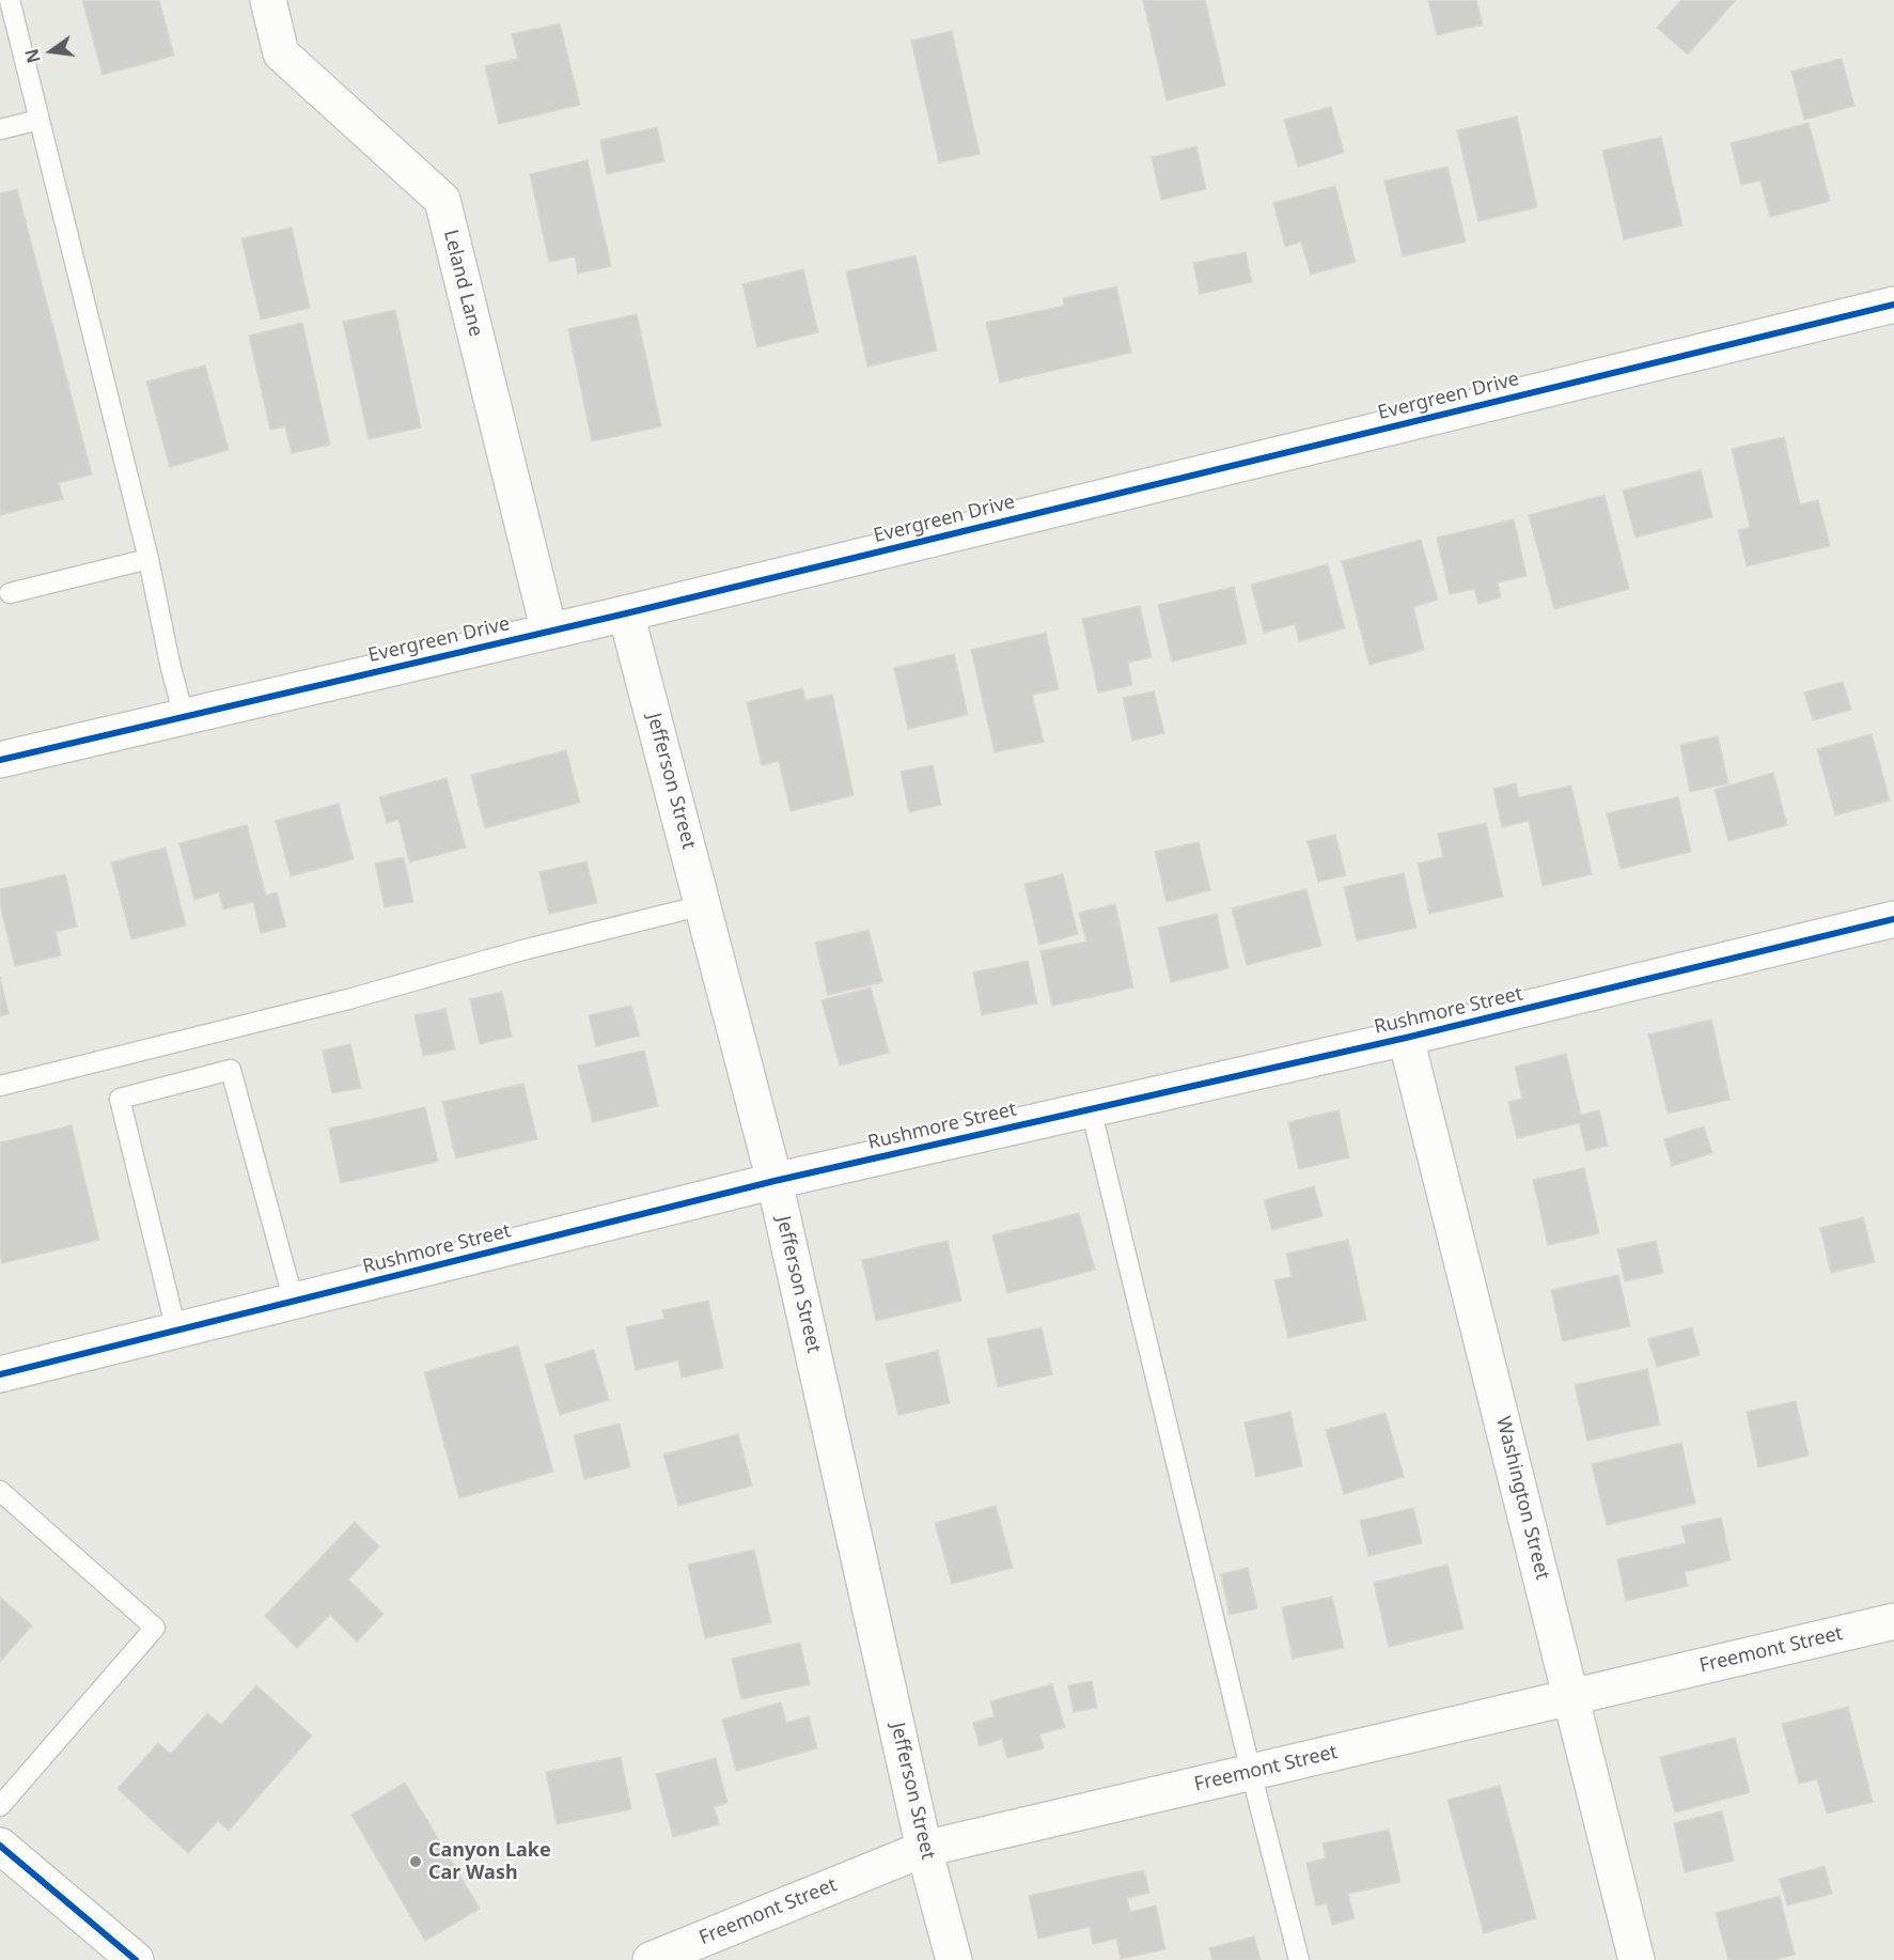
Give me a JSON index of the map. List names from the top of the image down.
{
  "streets": {
    "street": [
      "Leland Lane",
      "Evergreen Drive",
      "Jefferson Street",
      "Rushmore Street",
      "Washington Street",
      "Freemont Street"
    ]
  },
  "crossings": [
    ["Leland Lane", "Evergreen Drive"],
    ["Evergreen Drive", "Jefferson Street"],
    ["Jefferson Street", "Rushmore Street"],
    ["Jefferson Street", "Freemont Street"],
    ["Rushmore Street", "Washington Street"],
    ["Washington Street", "Freemont Street"]
  ],
  "places": ["Canyon Lake Car Wash"],
  "north": "left"
}
